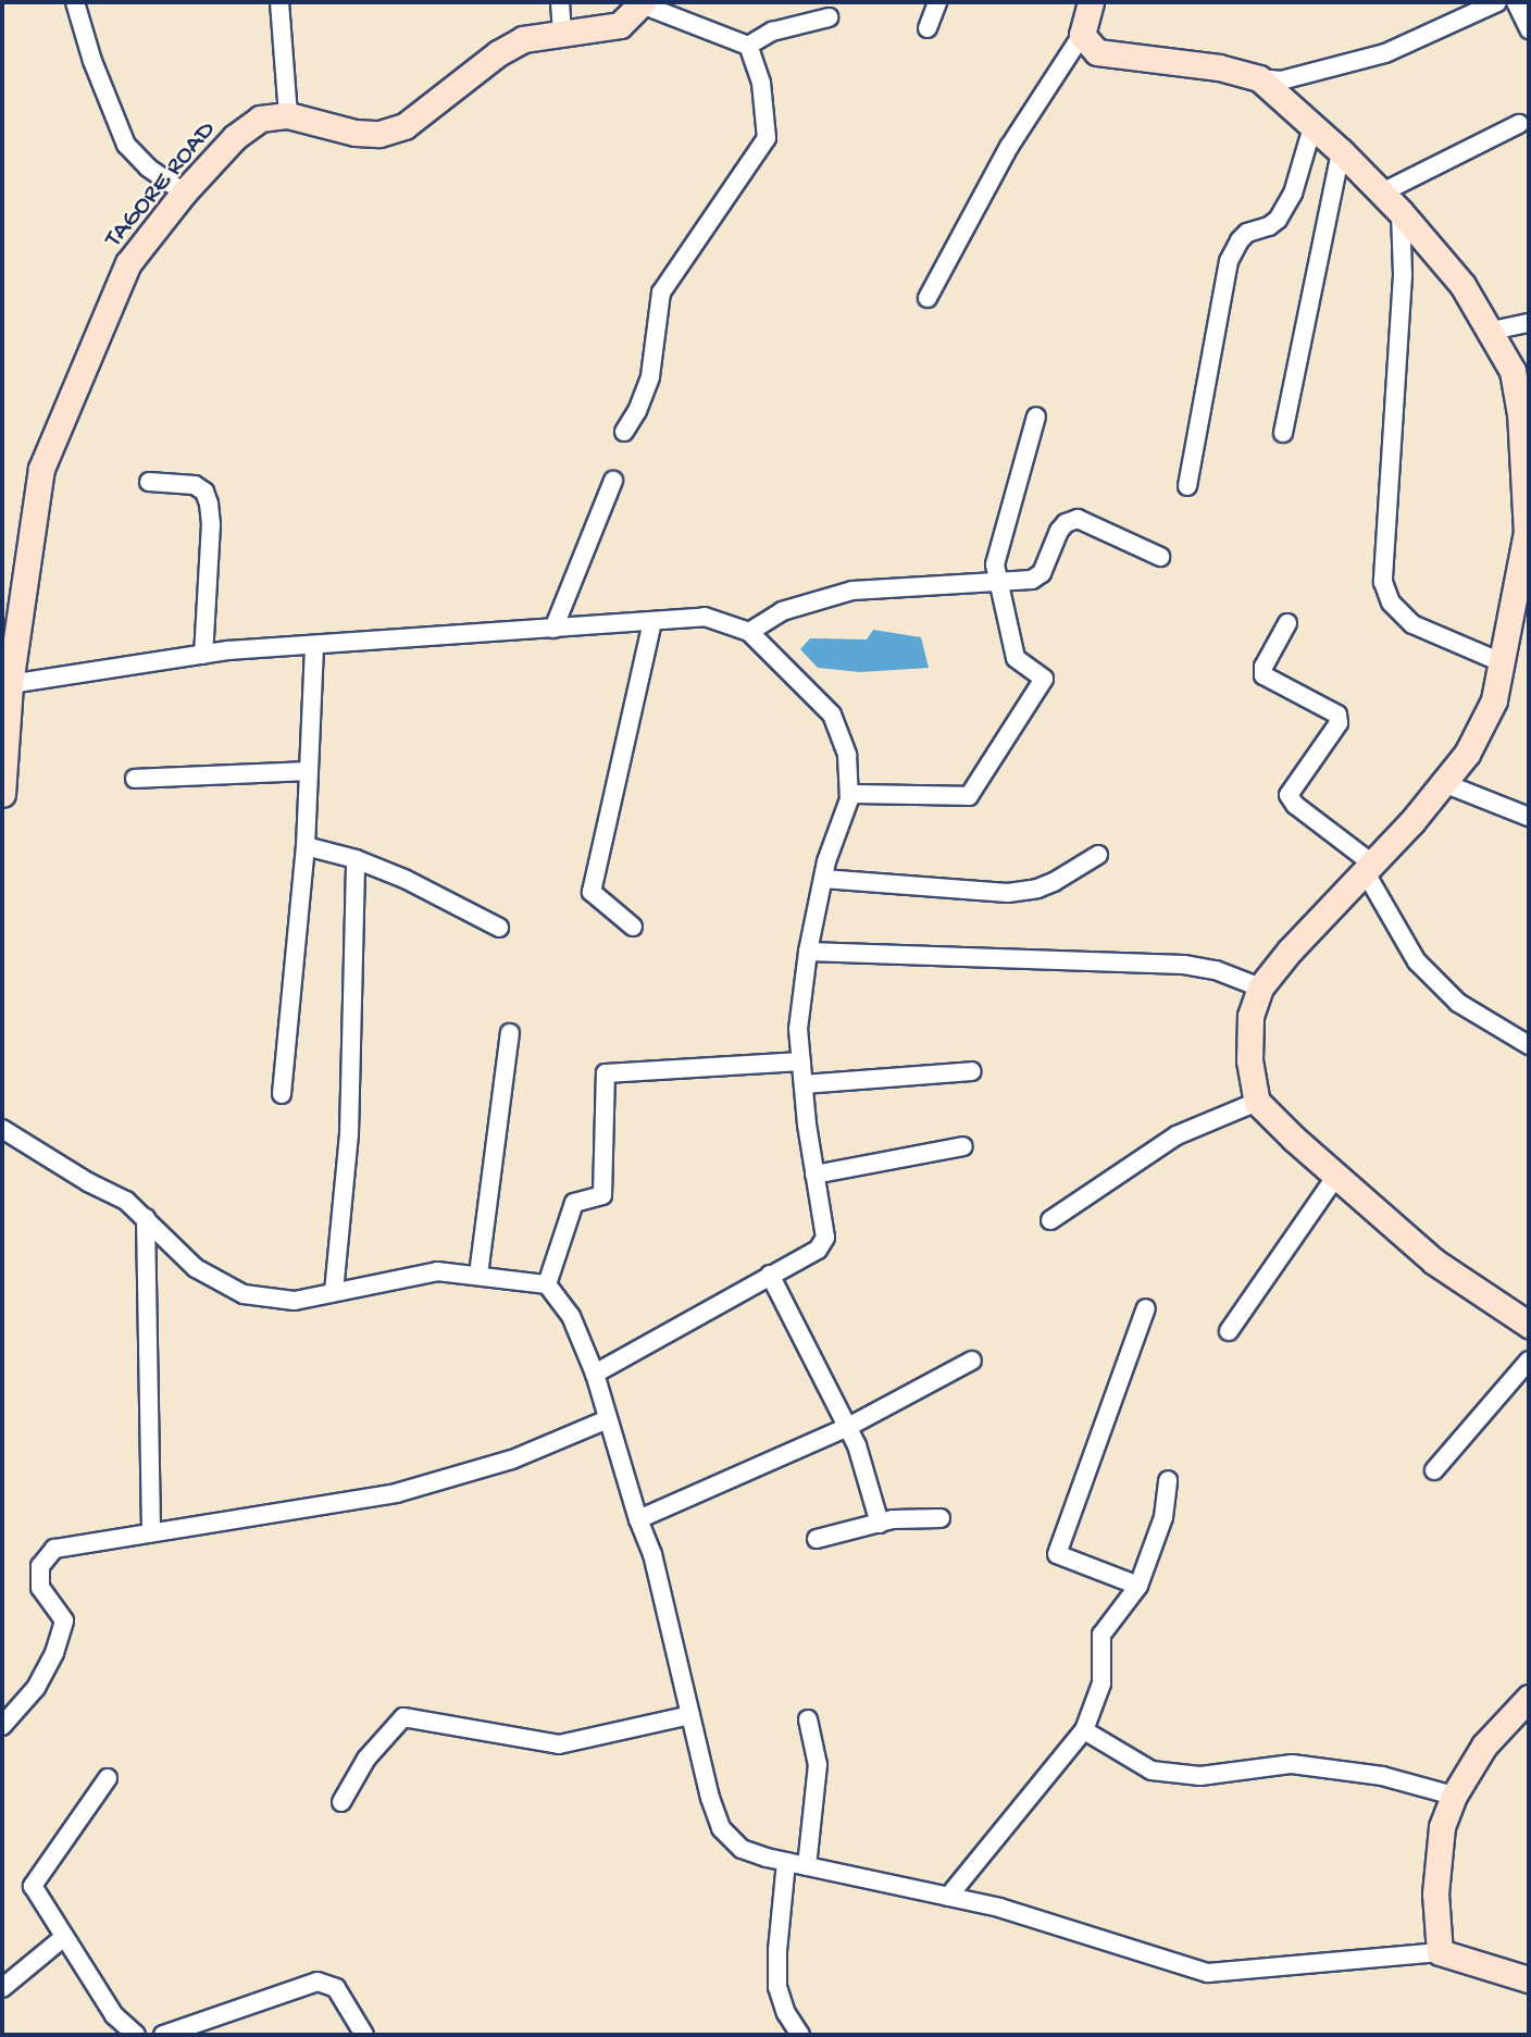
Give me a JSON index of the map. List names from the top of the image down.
{
  "streets": {
    "street": ["TAGORE ROAD"]
  }
}
